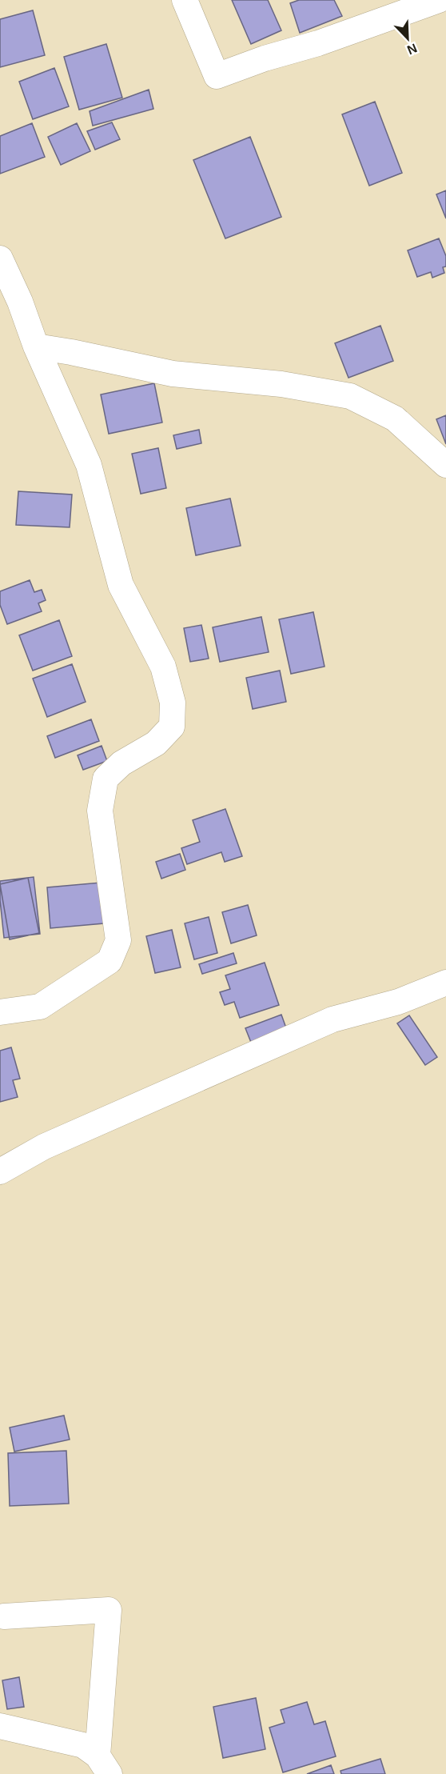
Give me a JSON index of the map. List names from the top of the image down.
{
  "north": "bottom right"
}
